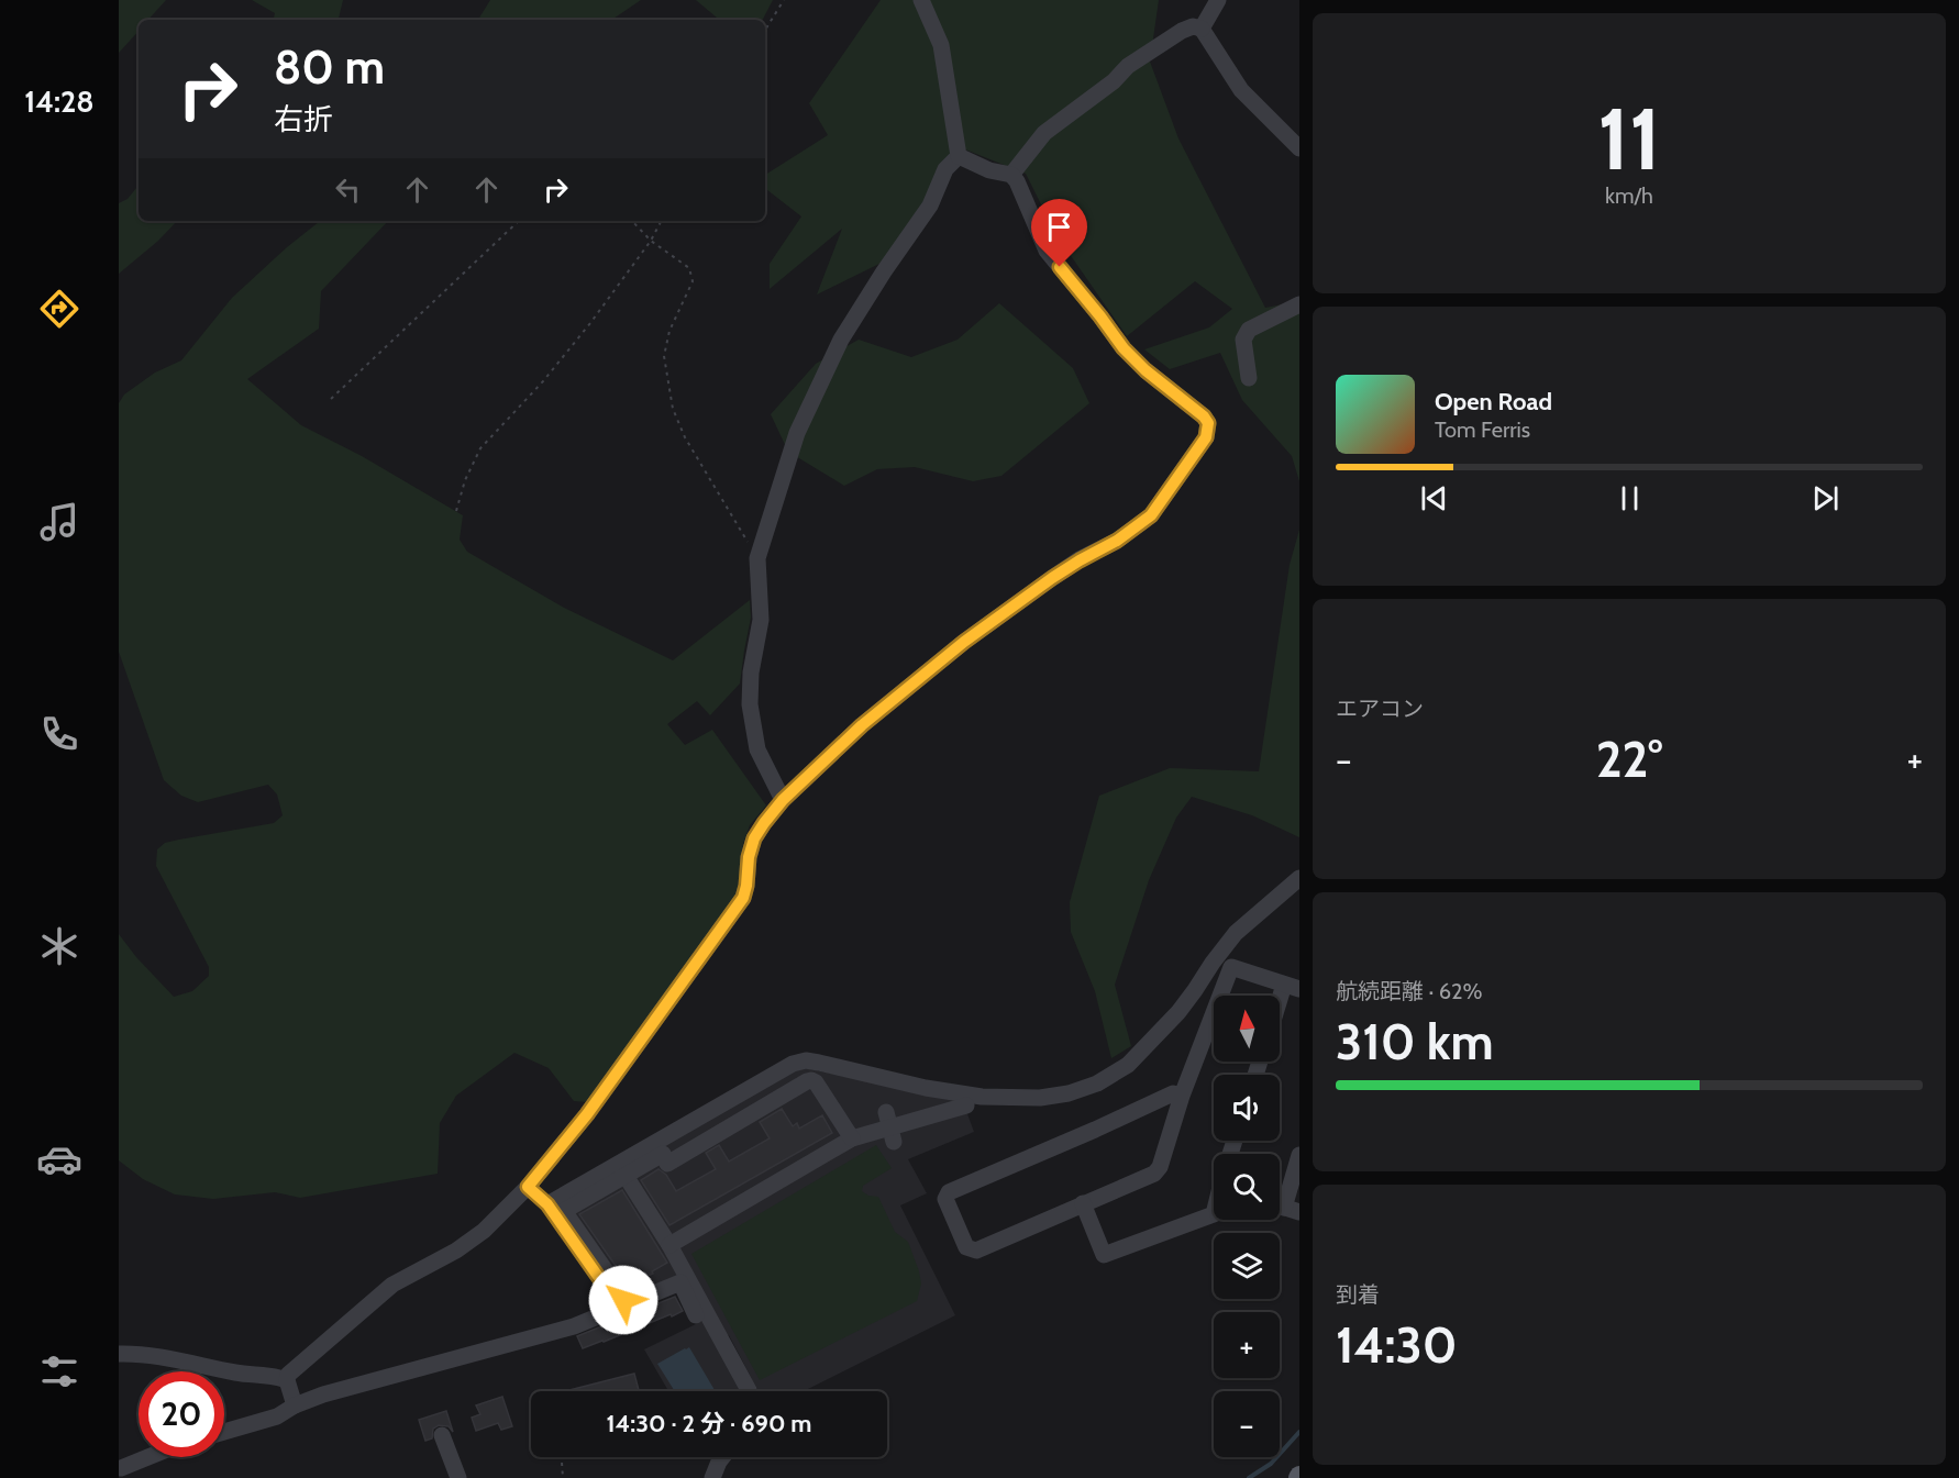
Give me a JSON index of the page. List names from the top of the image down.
{
  "north": "top",
  "page": {
    "tabs": "14:28",
    "tile": [
      ["11", "km/h"],
      "エアコン",
      ["航続距離 · 62%", "310 km"],
      ["到着", "14:30"]
    ],
    "turn": ["80 m", "右折"],
    "song": ["Open Road", "Tom Ferris"],
    "heat": ["−", "22°", "+"],
    "map_buttons": ["+", "−"],
    "limit": "20",
    "trip": "14:30 · 2 分 · 690 m"
  }
}
